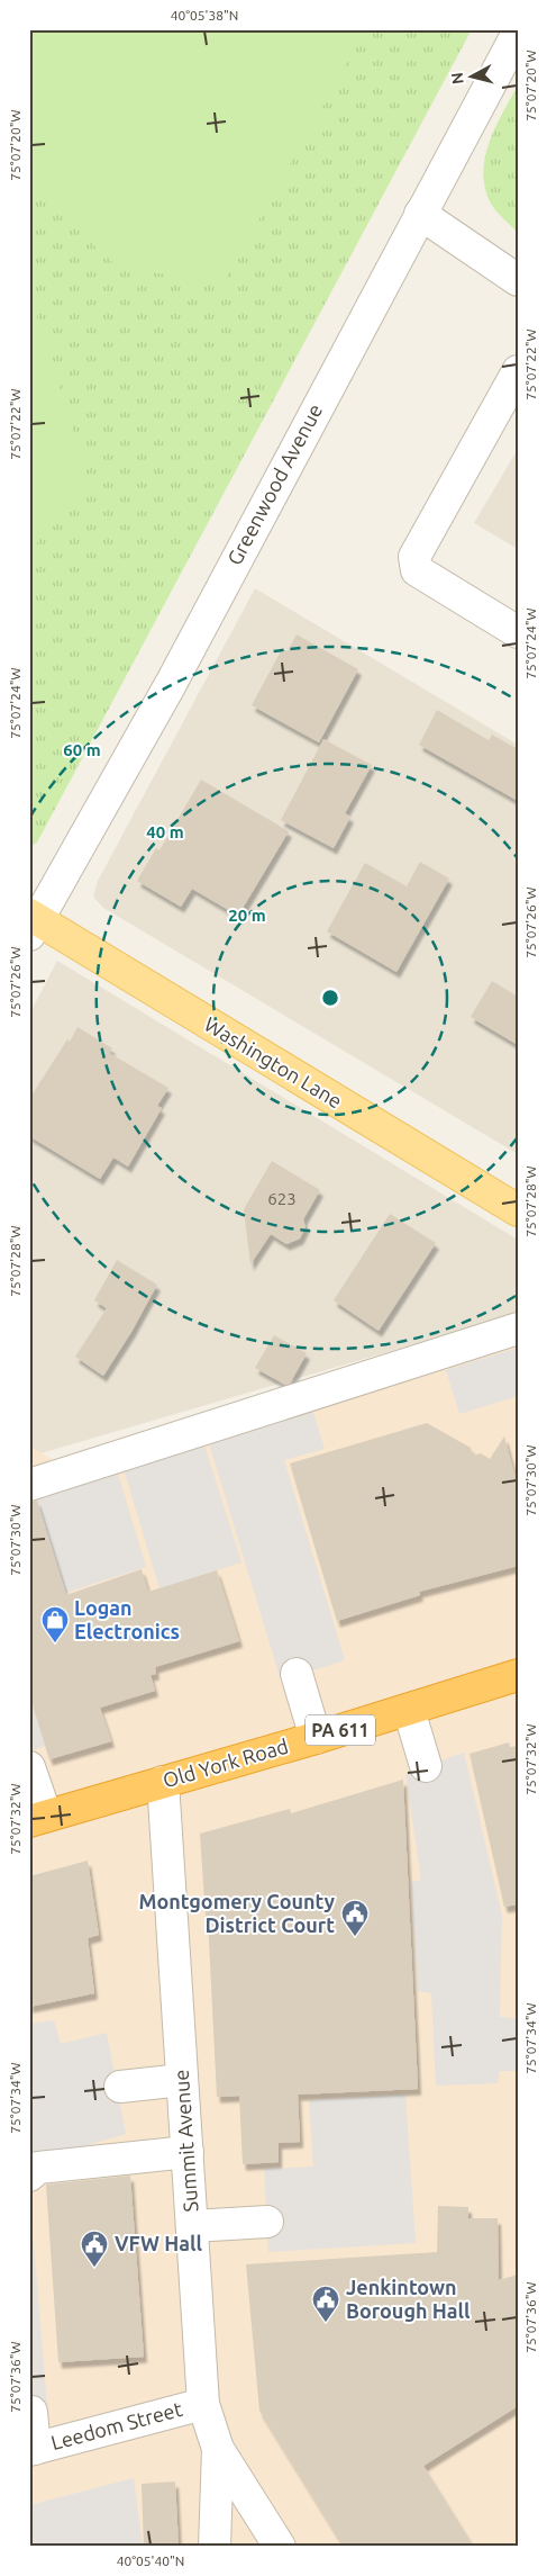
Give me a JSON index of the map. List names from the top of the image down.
{
  "streets": {
    "highway": ["PA 611", "Old York Road"],
    "main road": ["Washington Lane"],
    "street": ["Greenwood Avenue", "Summit Avenue", "Leedom Street"]
  },
  "crossings": [
    ["Greenwood Avenue", "Washington Lane"],
    ["Old York Road", "Summit Avenue"],
    ["Summit Avenue", "Leedom Street"]
  ],
  "places": {
    "shop": ["Logan Electronics"],
    "public building": ["Montgomery County District Court", "VFW Hall", "Jenkintown Borough Hall"]
  },
  "house_numbers": ["623"],
  "north": "left",
  "coordinates": [
    "40°05'38\"N",
    "75°07'20\"W",
    "75°07'22\"W",
    "75°07'24\"W",
    "75°07'26\"W",
    "75°07'28\"W",
    "75°07'30\"W",
    "75°07'32\"W",
    "75°07'34\"W",
    "75°07'36\"W",
    "40°05'40\"N"
  ],
  "rings": ["60 m", "40 m", "20 m"]
}
